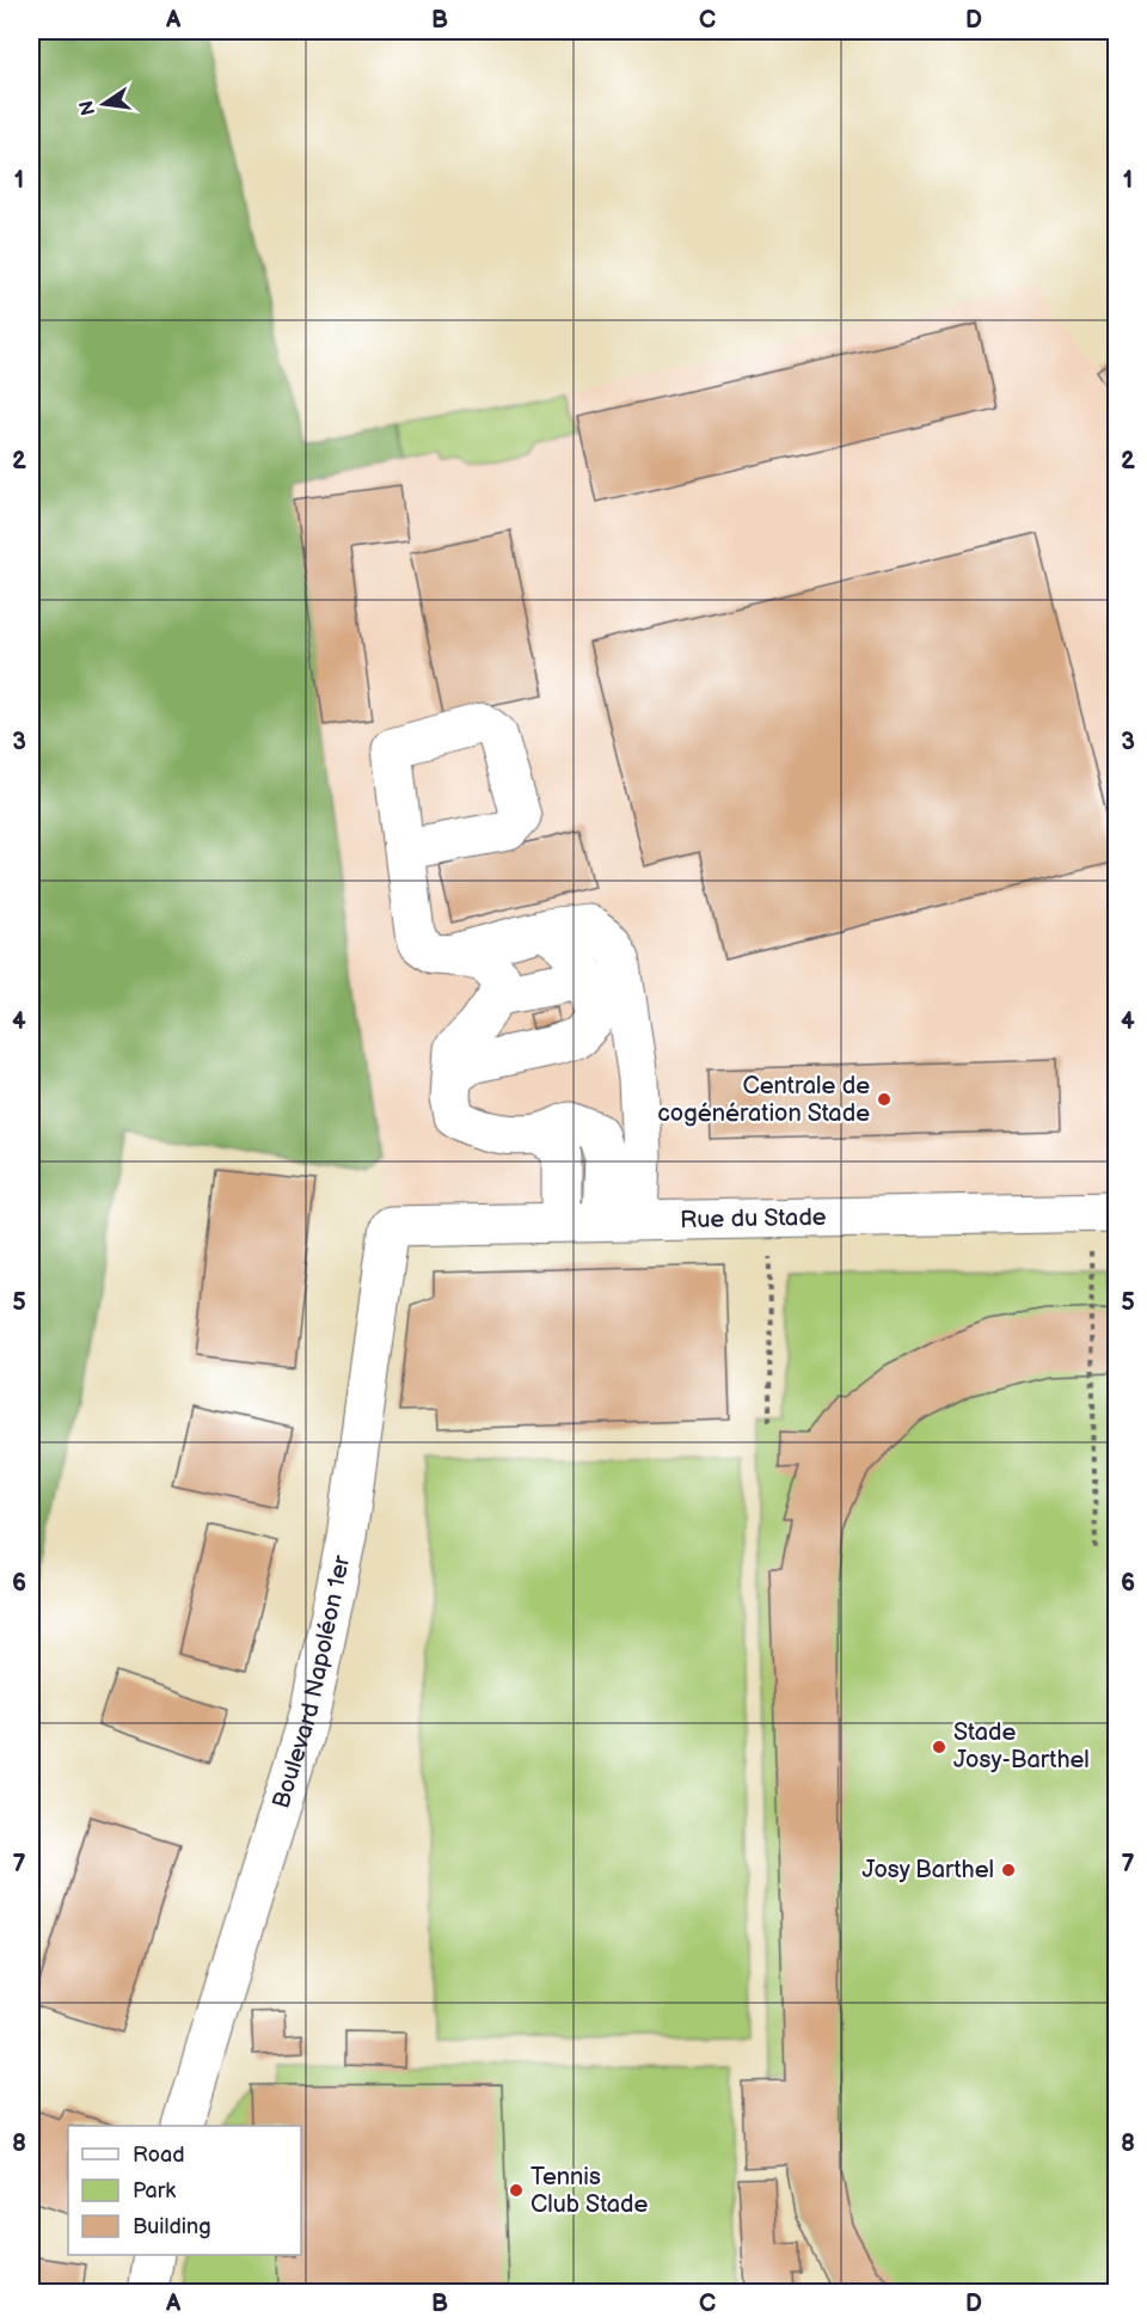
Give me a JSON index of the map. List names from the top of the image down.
{
  "streets": {
    "street": ["Rue du Stade", "Boulevard Napoléon 1er"]
  },
  "crossings": [
    ["Rue du Stade", "Boulevard Napoléon 1er"]
  ],
  "places": [
    "Centrale de cogénération Stade",
    "Stade Josy-Barthel",
    "Josy Barthel",
    "Tennis Club Stade"
  ],
  "legend": ["Road", "Park", "Building"],
  "north": "left",
  "grid": {
    "columns": [
      "A",
      "B",
      "C",
      "D"
    ],
    "rows": [
      "1",
      "2",
      "3",
      "4",
      "5",
      "6",
      "7",
      "8"
    ]
  }
}
